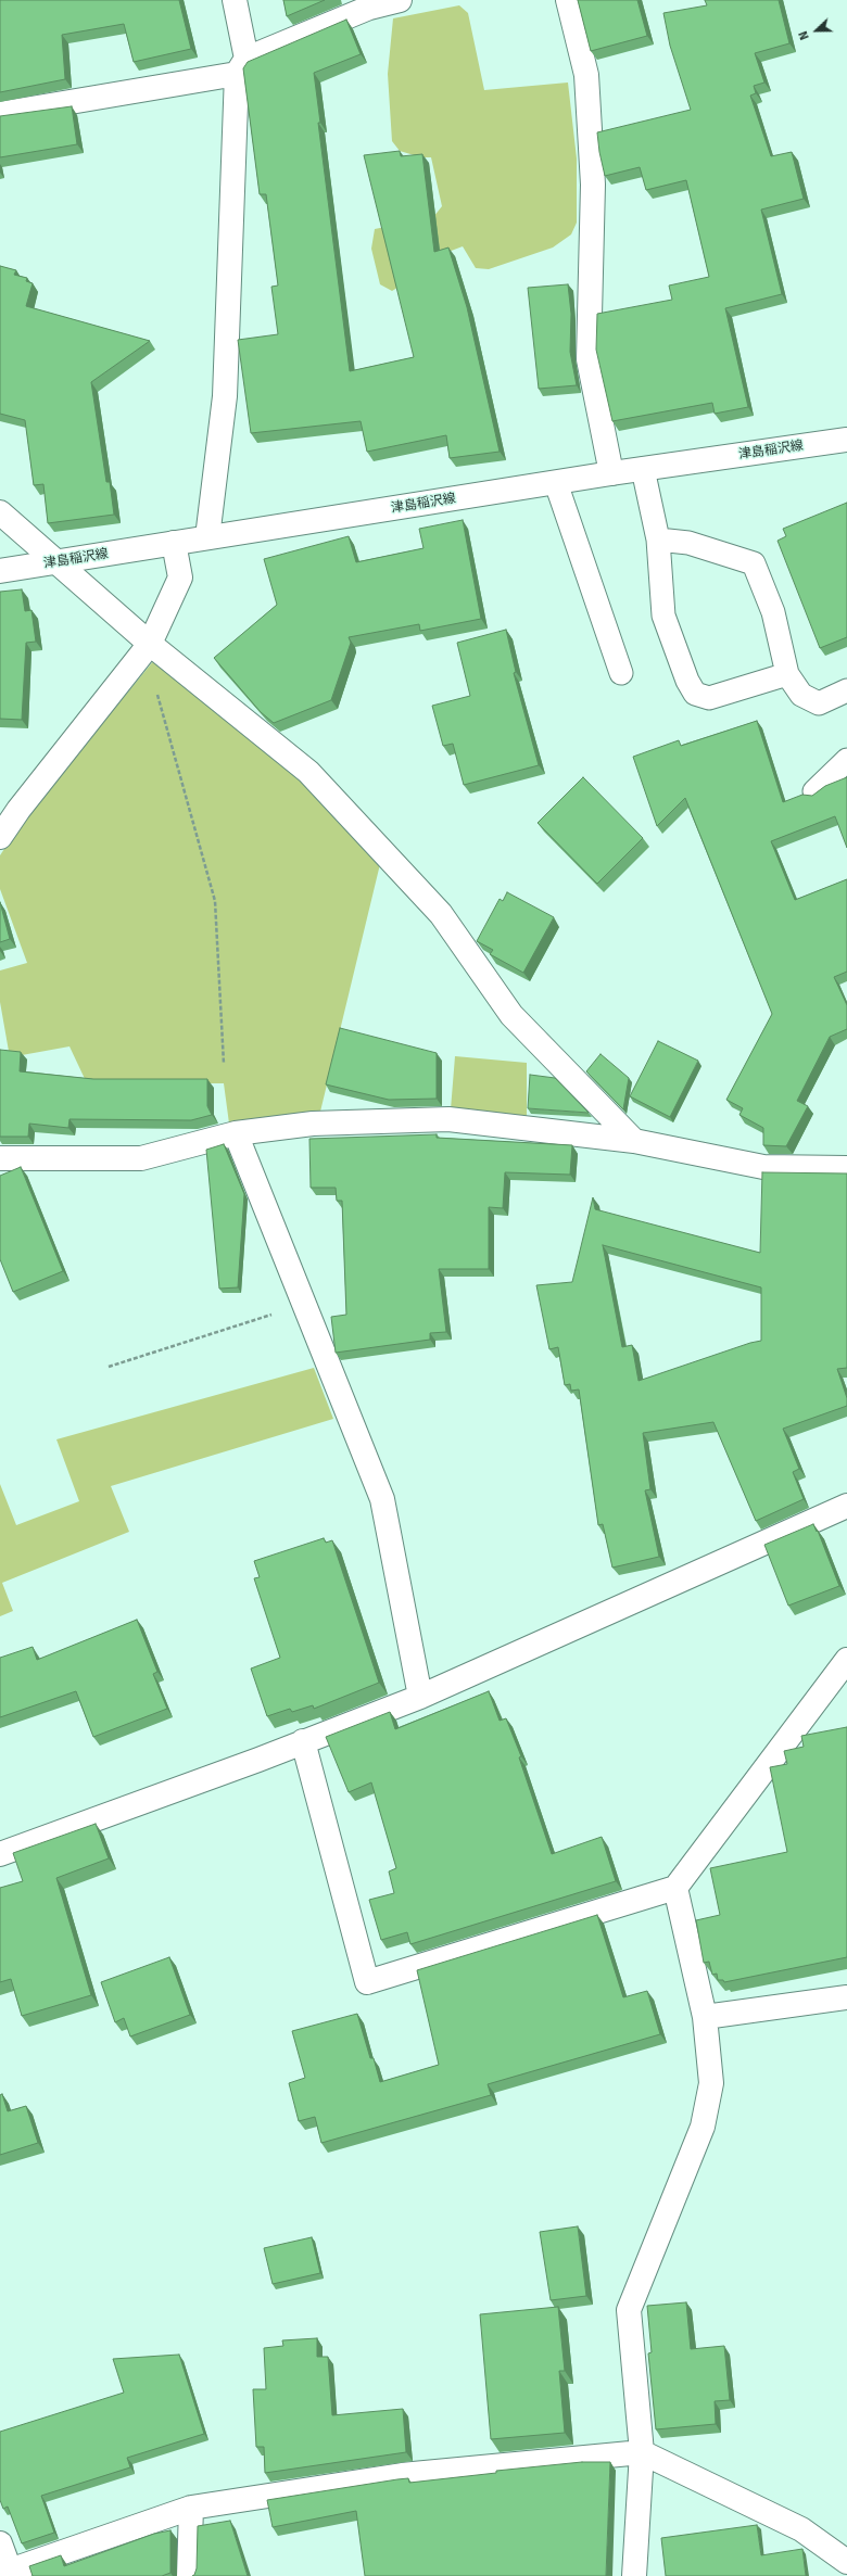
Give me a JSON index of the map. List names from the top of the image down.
{
  "streets": {
    "street": ["津島稲沢線"]
  },
  "north": "left"
}
